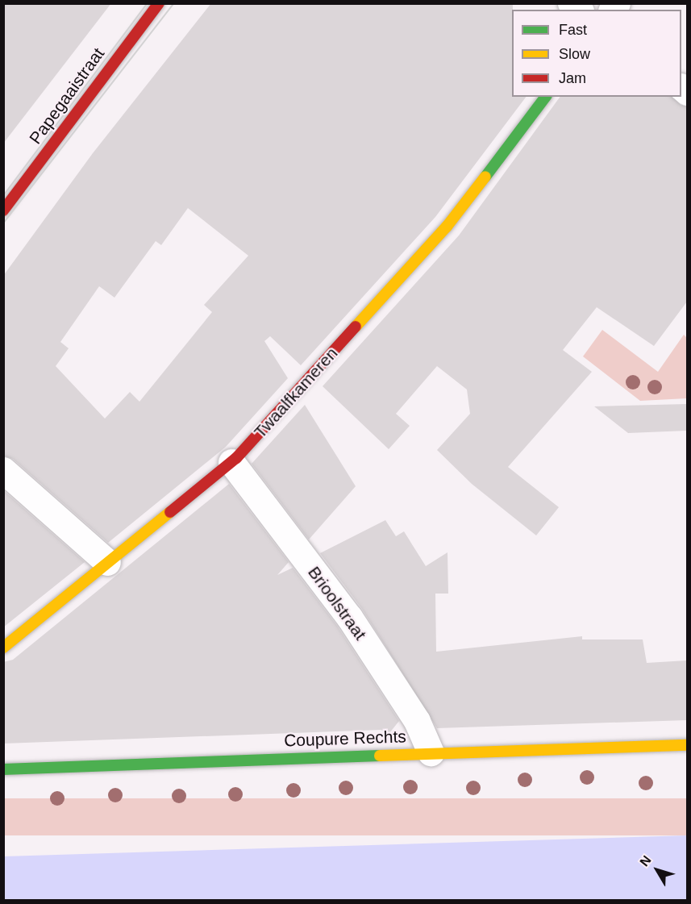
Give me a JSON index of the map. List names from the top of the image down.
{
  "streets": {
    "street": [
      "Papegaaistraat",
      "Twaalfkameren",
      "Brioolstraat",
      "Coupure Rechts"
    ]
  },
  "crossings": [
    ["Twaalfkameren", "Brioolstraat"],
    ["Brioolstraat", "Coupure Rechts"]
  ],
  "legend": ["Fast", "Slow", "Jam"],
  "north": "top left"
}
